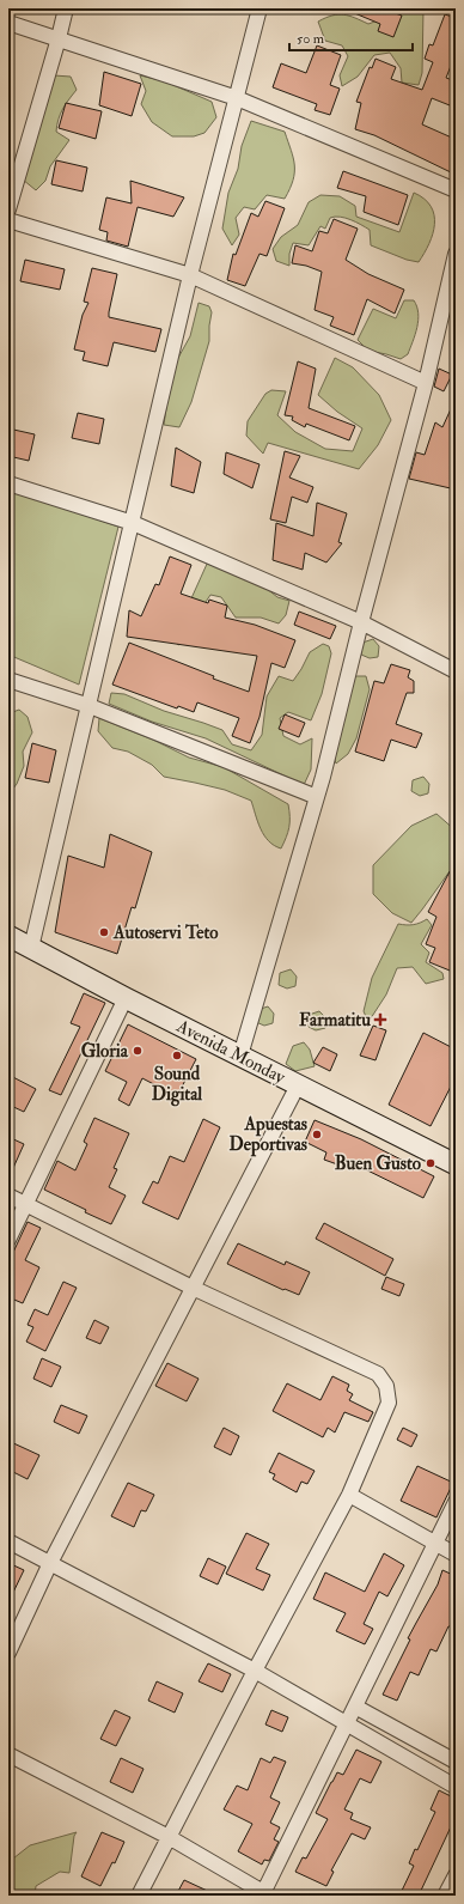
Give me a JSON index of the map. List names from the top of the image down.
{
  "streets": {
    "main road": ["Avenida Monday"]
  },
  "places": {
    "other": [
      "Autoservi Teto",
      "Gloria",
      "Sound Digital",
      "Apuestas Deportivas",
      "Buen Gusto"
    ],
    "health": ["Farmatitu"]
  },
  "scale_bar": "50 m"
}
